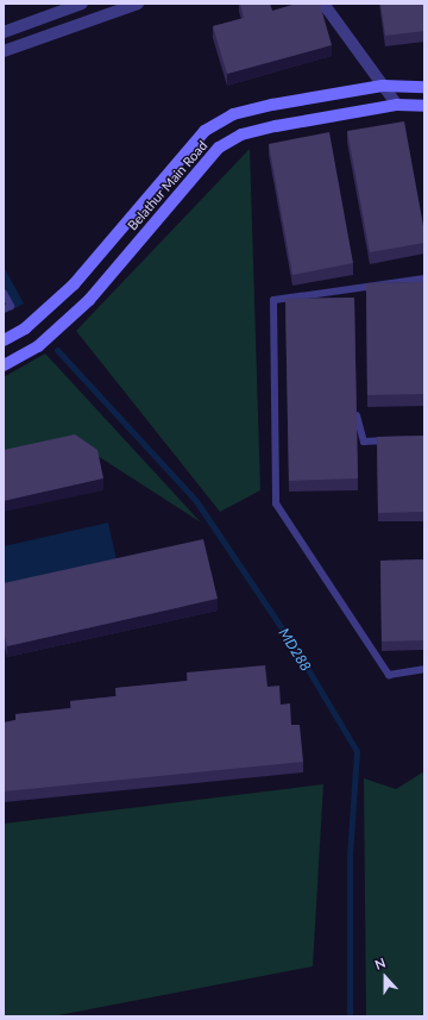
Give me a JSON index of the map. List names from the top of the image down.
{
  "streets": {
    "street": ["Belathur Main Road"]
  },
  "water": ["MD288"],
  "north": "top"
}
